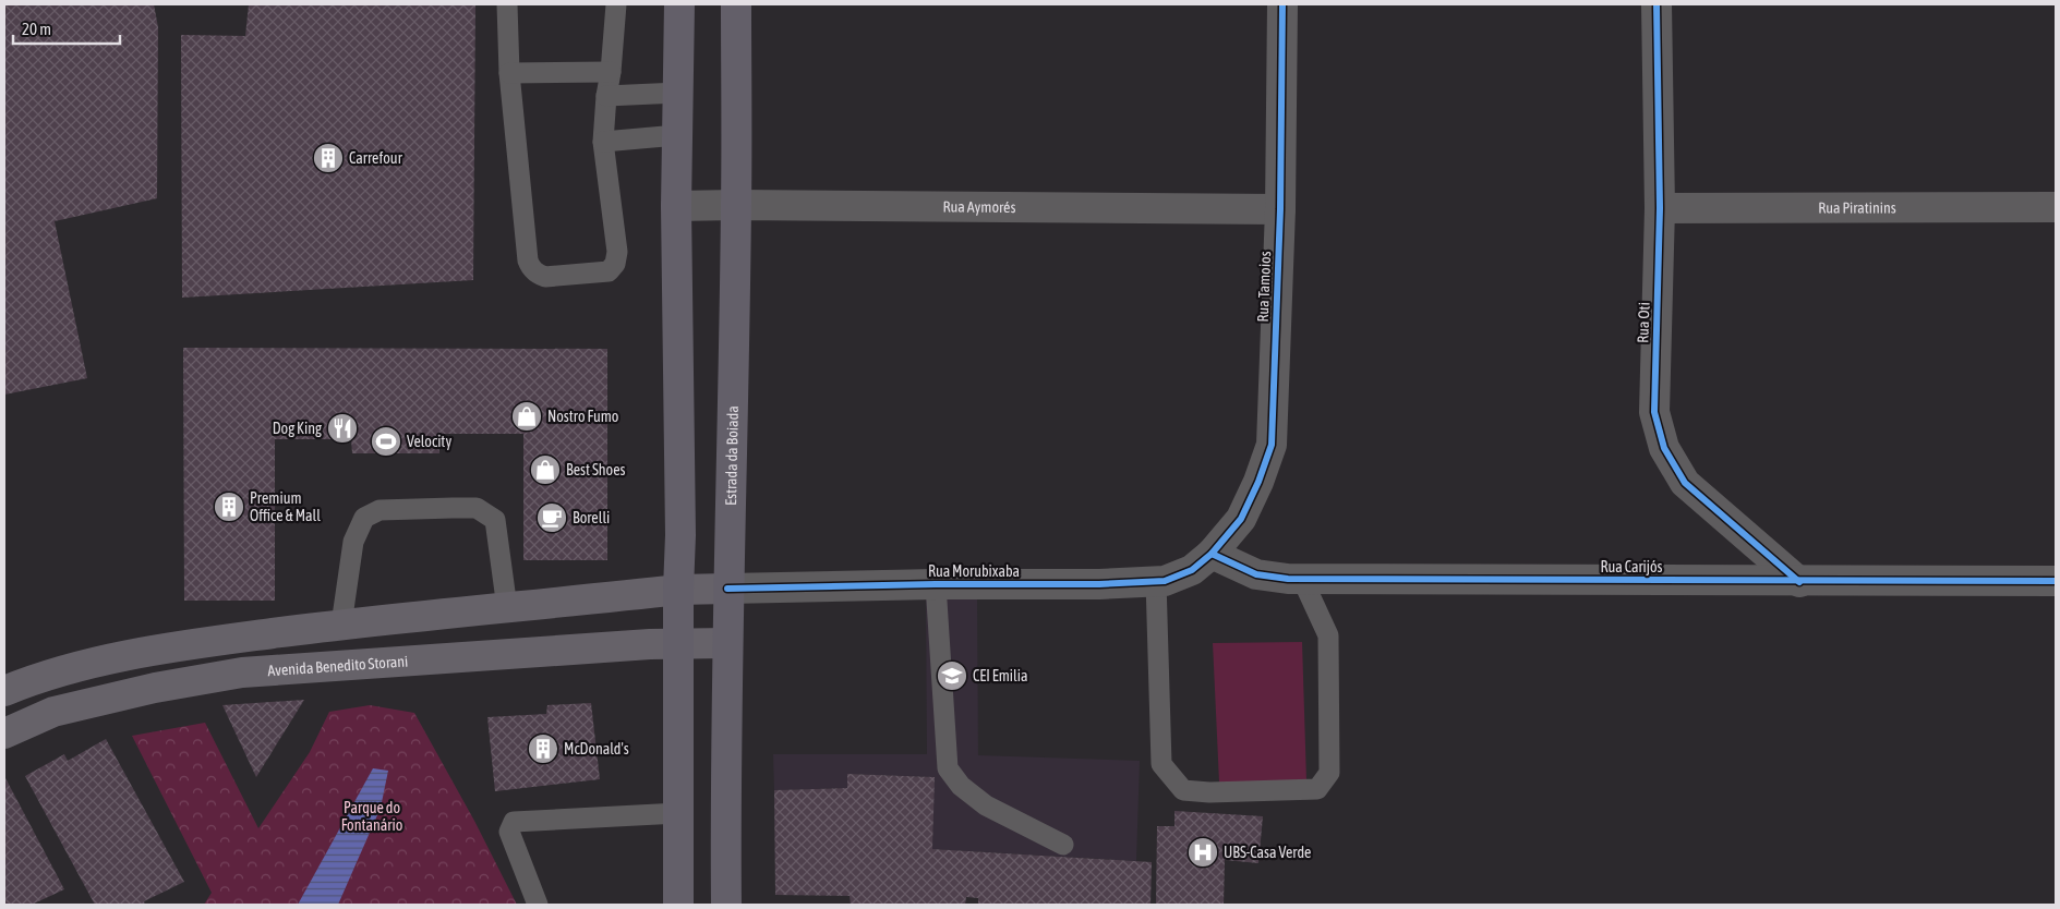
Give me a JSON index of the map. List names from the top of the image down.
{
  "streets": {
    "main road": ["Estrada da Boiada", "Avenida Benedito Storani"],
    "street": [
      "Rua Aymorés",
      "Rua Piratinins",
      "Rua Tamoios",
      "Rua Oti",
      "Rua Carijós",
      "Rua Morubixaba"
    ]
  },
  "crossings": [
    ["Rua Aymorés", "Rua Tamoios"],
    ["Rua Aymorés", "Estrada da Boiada"],
    ["Rua Piratinins", "Rua Oti"],
    ["Rua Tamoios", "Rua Carijós"],
    ["Rua Tamoios", "Rua Morubixaba"],
    ["Rua Oti", "Rua Carijós"],
    ["Estrada da Boiada", "Rua Morubixaba"],
    ["Estrada da Boiada", "Avenida Benedito Storani"],
    ["Rua Carijós", "Rua Morubixaba"]
  ],
  "parks": ["Parque do Fontanário"],
  "places": {
    "building": ["Carrefour", "Premium Office & Mall", "McDonald's"],
    "shop": ["Nostro Fumo", "Best Shoes"],
    "restaurant": ["Dog King"],
    "sports": ["Velocity"],
    "cafe": ["Borelli"],
    "school or university": ["CEI Emilia"],
    "hospital": ["UBS-Casa Verde"]
  },
  "scale_bar": "20 m"
}
